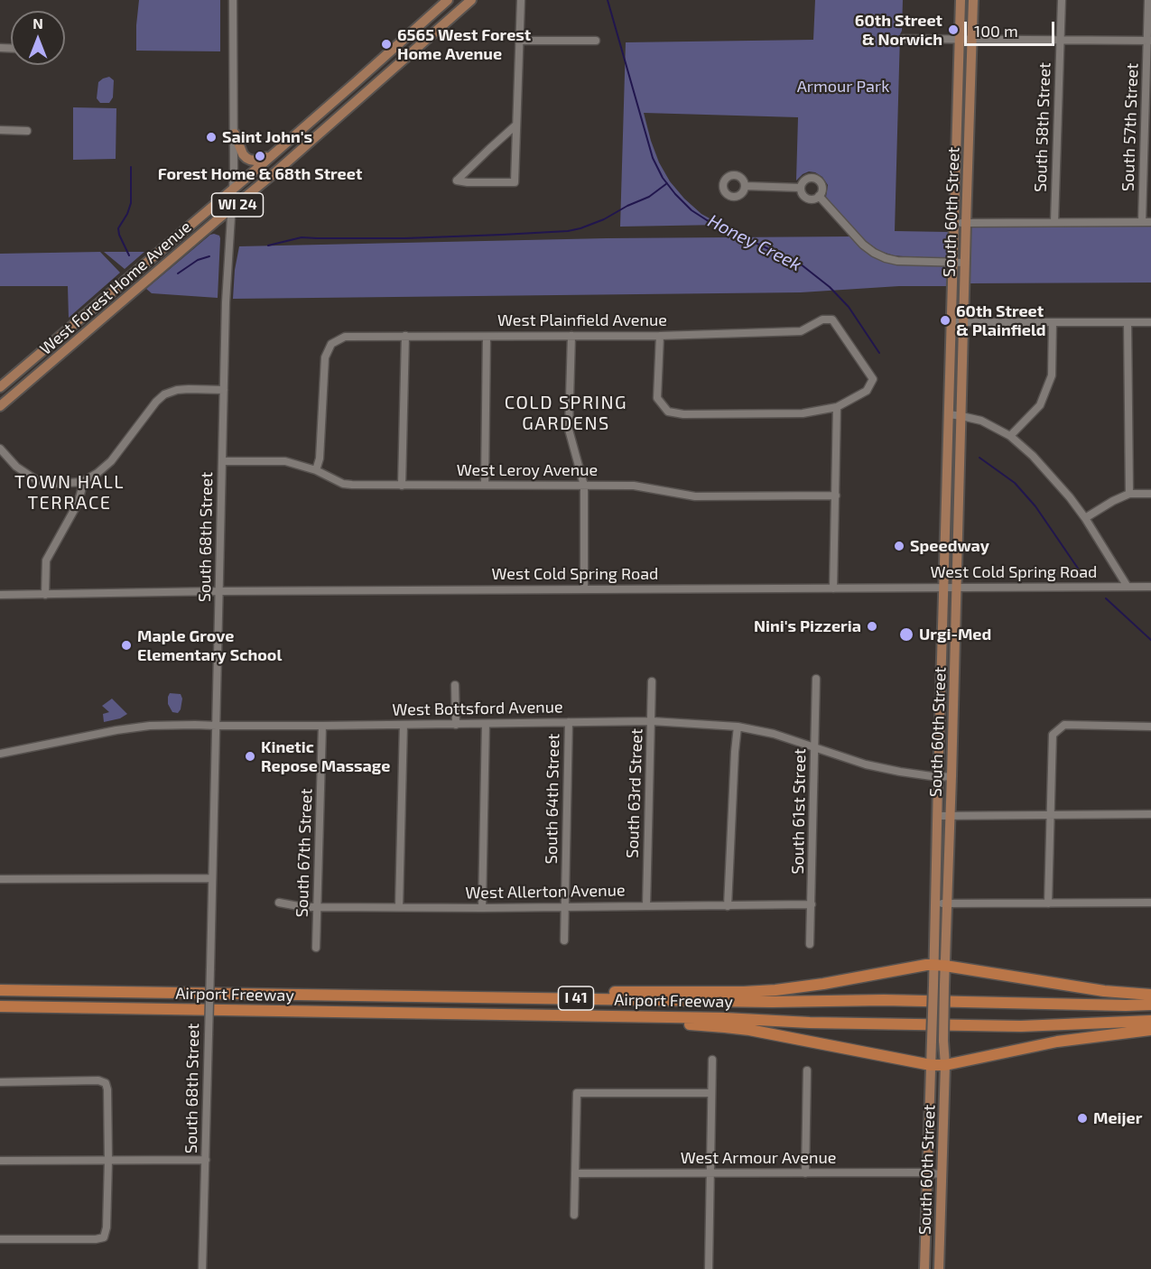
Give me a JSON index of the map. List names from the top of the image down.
{
  "streets": {
    "highway": ["Airport Freeway", "I 41"],
    "main road": ["WI 24", "South 60th Street", "West Forest Home Avenue"],
    "street": [
      "South 58th Street",
      "South 57th Street",
      "West Plainfield Avenue",
      "West Leroy Avenue",
      "South 68th Street",
      "West Cold Spring Road",
      "West Bottsford Avenue",
      "South 63rd Street",
      "South 64th Street",
      "South 61st Street",
      "South 67th Street",
      "West Allerton Avenue",
      "West Armour Avenue"
    ]
  },
  "crossings": [
    ["South 60th Street", "West Cold Spring Road"],
    ["South 60th Street", "West Bottsford Avenue"],
    ["South 60th Street", "West Armour Avenue"],
    ["West Forest Home Avenue", "South 68th Street"],
    ["West Plainfield Avenue", "West Leroy Avenue"],
    ["West Leroy Avenue", "South 68th Street"],
    ["South 68th Street", "West Cold Spring Road"],
    ["South 68th Street", "West Bottsford Avenue"],
    ["West Bottsford Avenue", "South 63rd Street"],
    ["West Bottsford Avenue", "South 64th Street"],
    ["West Bottsford Avenue", "South 61st Street"],
    ["West Bottsford Avenue", "South 67th Street"],
    ["South 63rd Street", "West Allerton Avenue"],
    ["South 64th Street", "West Allerton Avenue"],
    ["South 61st Street", "West Allerton Avenue"],
    ["South 67th Street", "West Allerton Avenue"]
  ],
  "districts": ["COLD SPRING GARDENS", "TOWN HALL TERRACE"],
  "water": ["Honey Creek"],
  "parks": ["Armour Park"],
  "places": [
    "60th Street & Norwich",
    "6565 West Forest Home Avenue",
    "Saint John's",
    "Forest Home & 68th Street",
    "60th Street & Plainfield",
    "Speedway",
    "Nini's Pizzeria",
    "Urgi-Med",
    "Maple Grove Elementary School",
    "Kinetic Repose Massage",
    "Meijer"
  ],
  "scale_bar": "100 m",
  "north": "top"
}
